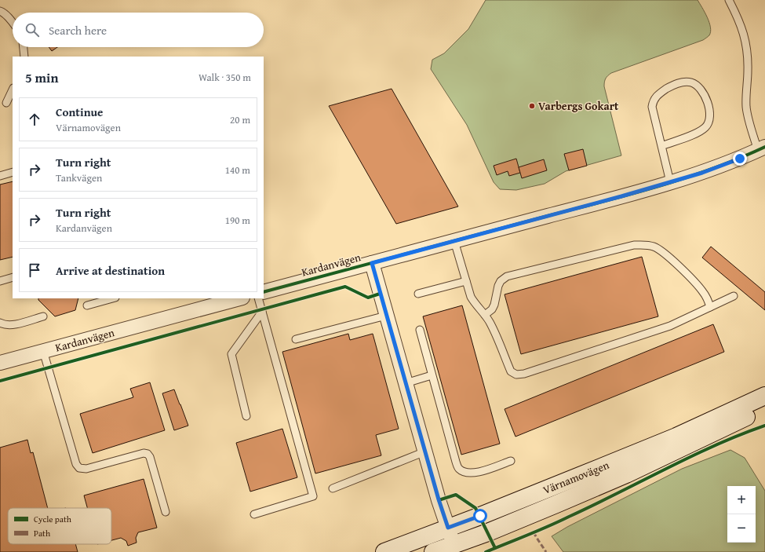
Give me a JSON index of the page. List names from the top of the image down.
{
  "streets": {
    "main road": ["Värnamovägen"],
    "street": ["Kardanvägen"]
  },
  "places": ["Varbergs Gokart"],
  "legend": ["Cycle path", "Path"],
  "page": {
    "search": "Search here",
    "heading": ["5 min", "Walk · 350 m"],
    "list": [
      ["Continue", "Värnamovägen", "20 m"],
      ["Turn right", "Tankvägen", "140 m"],
      ["Turn right", "Kardanvägen", "190 m"],
      "Arrive at destination"
    ],
    "map_buttons": ["+", "−"]
  }
}
